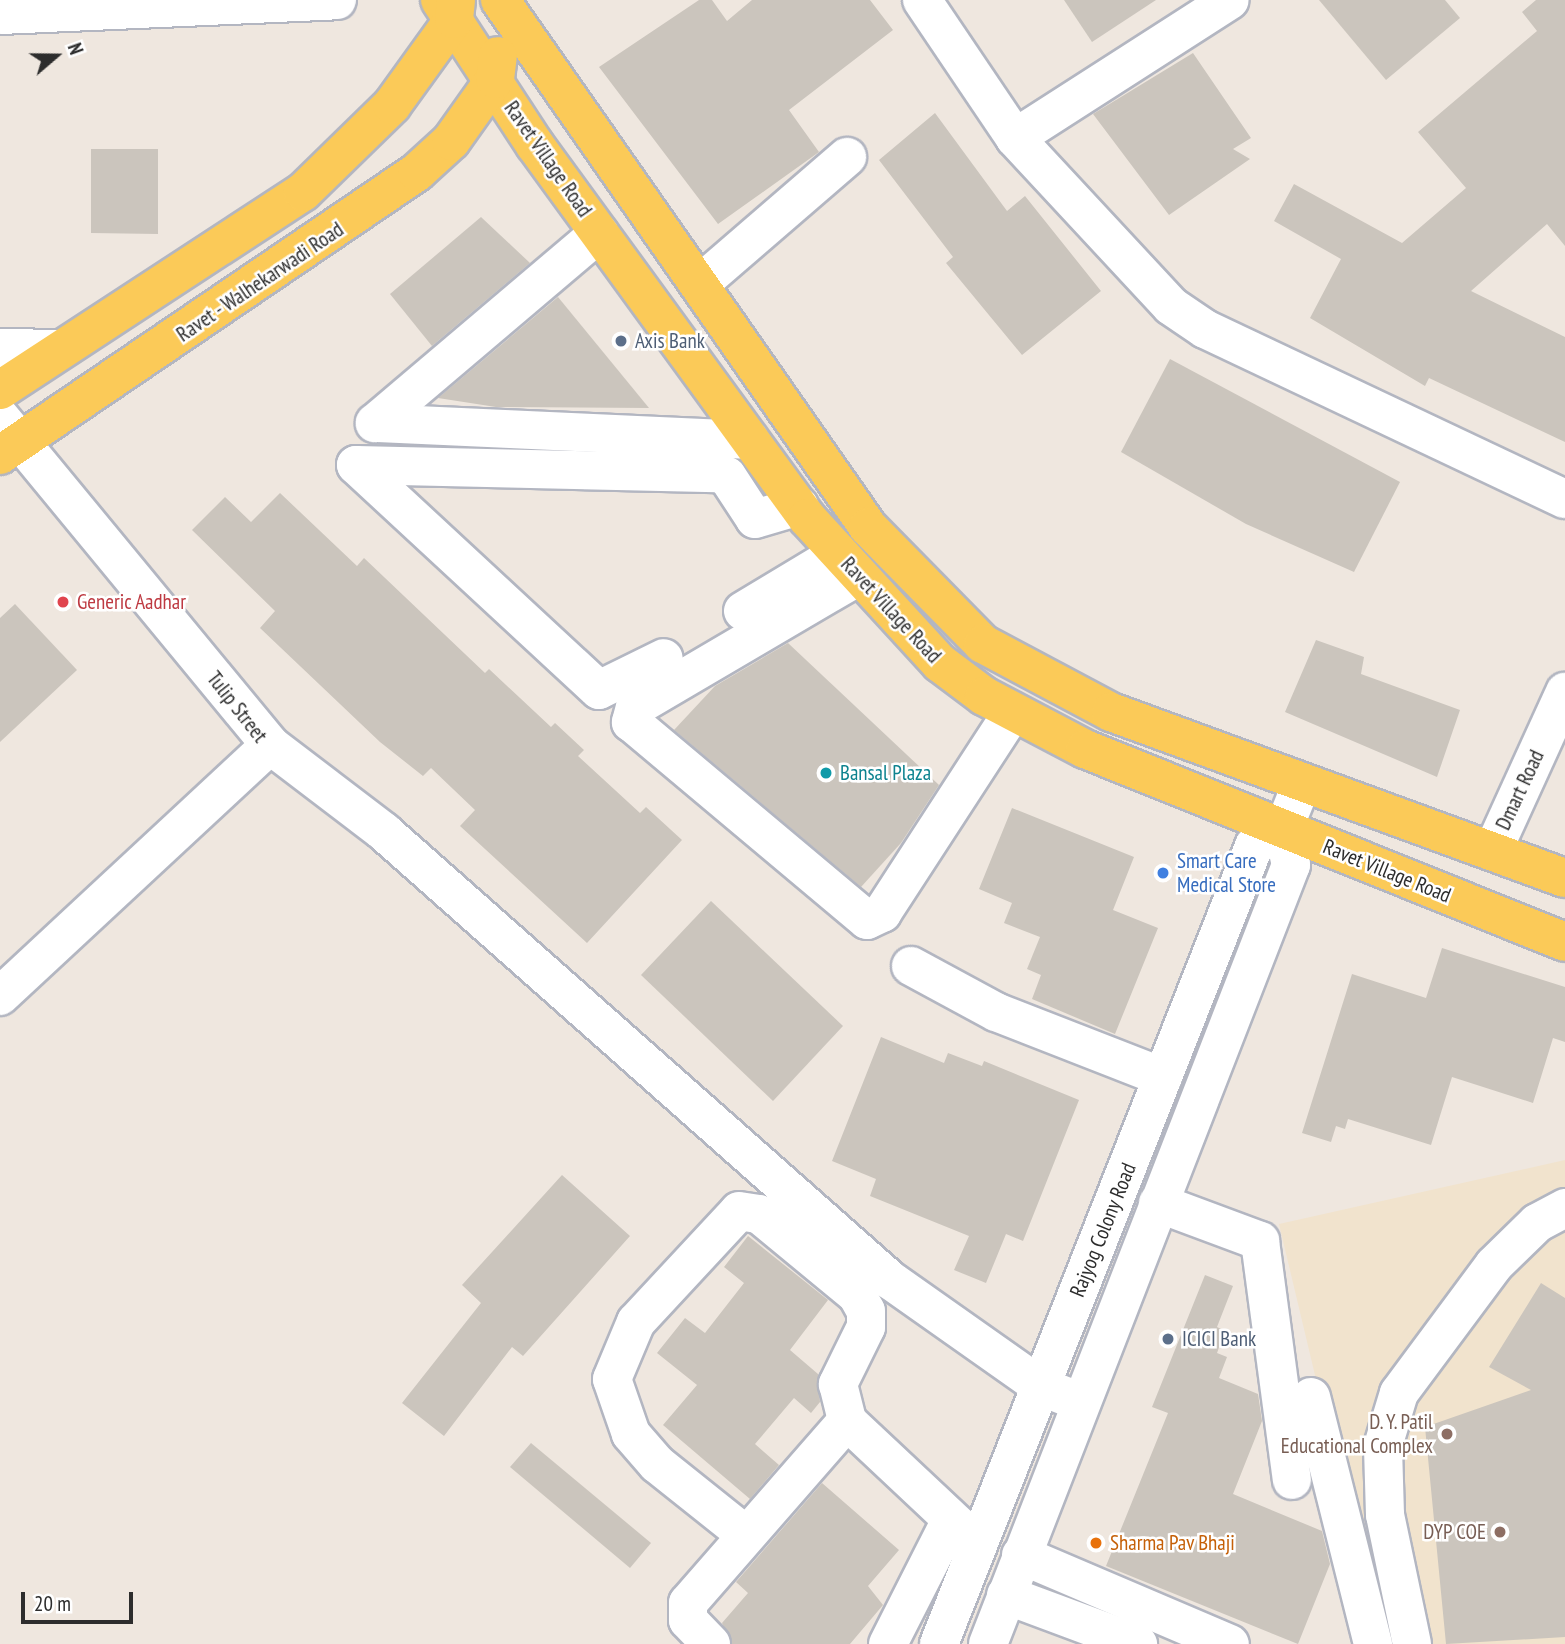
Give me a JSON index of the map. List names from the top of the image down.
{
  "streets": {
    "main road": ["Ravet Village Road", "Ravet - Walhekarwadi Road"],
    "street": ["Tulip Street", "Dmart Road", "Rajyog Colony Road"]
  },
  "crossings": [
    ["Ravet Village Road", "Ravet - Walhekarwadi Road"],
    ["Ravet Village Road", "Dmart Road"],
    ["Ravet Village Road", "Rajyog Colony Road"],
    ["Ravet - Walhekarwadi Road", "Tulip Street"]
  ],
  "places": [
    "Axis Bank",
    "Generic Aadhar",
    "Bansal Plaza",
    "Smart Care Medical Store",
    "ICICI Bank",
    "D. Y. Patil Educational Complex",
    "DYP COE",
    "Sharma Pav Bhaji"
  ],
  "scale_bar": "20 m",
  "north": "right"
}
